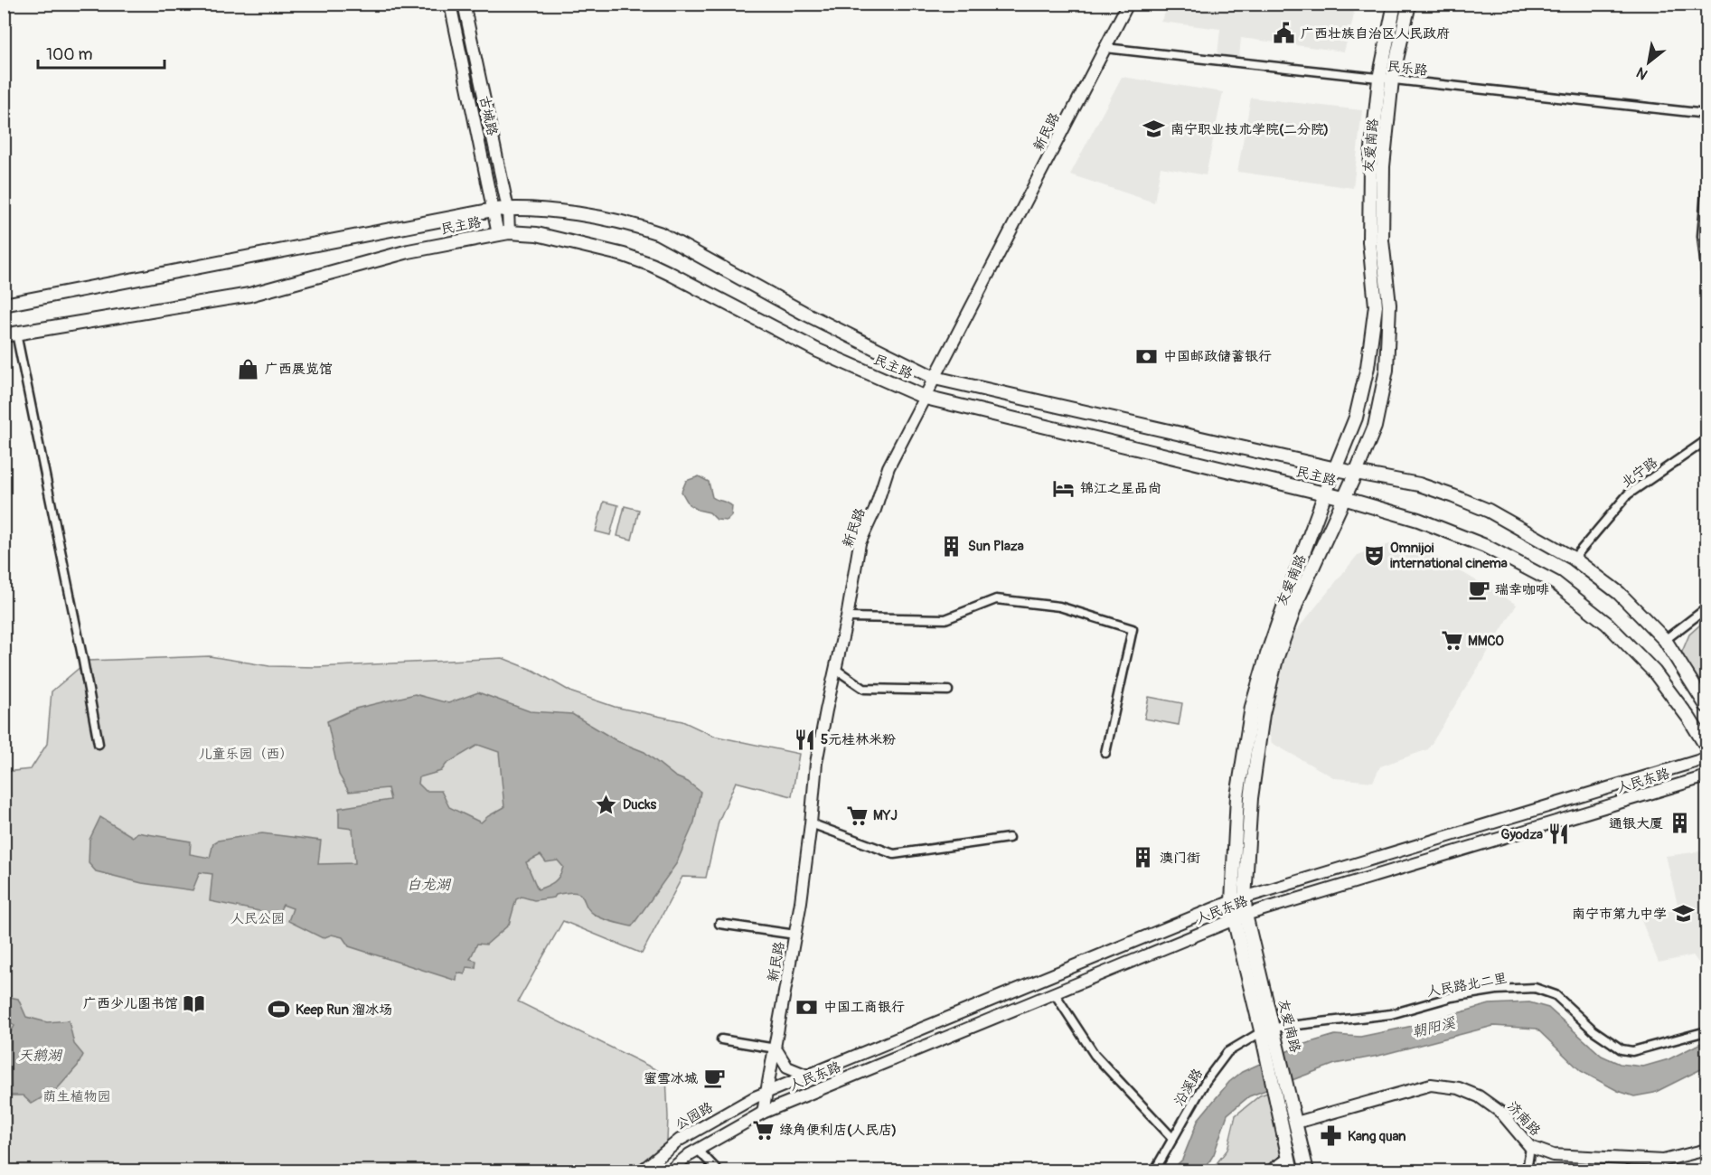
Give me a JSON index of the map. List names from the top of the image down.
{
  "streets": {
    "main road": [
      "古城路",
      "新民路",
      "友爱南路",
      "民主路",
      "人民东路",
      "公园路",
      "济南路"
    ],
    "street": [
      "民乐路",
      "北宁路",
      "人民路北二里",
      "沿溪路"
    ]
  },
  "crossings": [
    ["民乐路", "新民路"],
    ["民乐路", "友爱南路"],
    ["古城路", "民主路"],
    ["新民路", "民主路"],
    ["新民路", "人民东路"],
    ["新民路", "公园路"],
    ["友爱南路", "民主路"],
    ["友爱南路", "人民东路"],
    ["友爱南路", "人民路北二里"],
    ["友爱南路", "沿溪路"],
    ["友爱南路", "济南路"],
    ["民主路", "北宁路"],
    ["人民东路", "公园路"]
  ],
  "water": ["白龙湖", "朝阳溪", "天鹅湖"],
  "parks": ["儿童乐园（西）", "人民公园", "荫生植物园"],
  "places": {
    "public building": ["广西壮族自治区人民政府"],
    "school or university": ["南宁职业技术学院(二分院)", "南宁市第九中学"],
    "bank": ["中国邮政储蓄银行", "中国工商银行"],
    "shop": ["广西展览馆"],
    "hotel": ["锦江之星品尚"],
    "building": ["Sun Plaza", "通银大厦", "澳门街"],
    "theatre": ["Omnijoi international cinema"],
    "cafe": ["瑞幸咖啡", "蜜雪冰城"],
    "supermarket": ["MMCO", "MYJ", "绿角便利店(人民店)"],
    "restaurant": ["5元桂林米粉", "Gyodza"],
    "place": ["Ducks"],
    "library": ["广西少儿图书馆"],
    "sports": ["Keep Run 溜冰场"],
    "pharmacy": ["Kang quan"]
  },
  "scale_bar": "100 m",
  "north": "bottom left"
}
